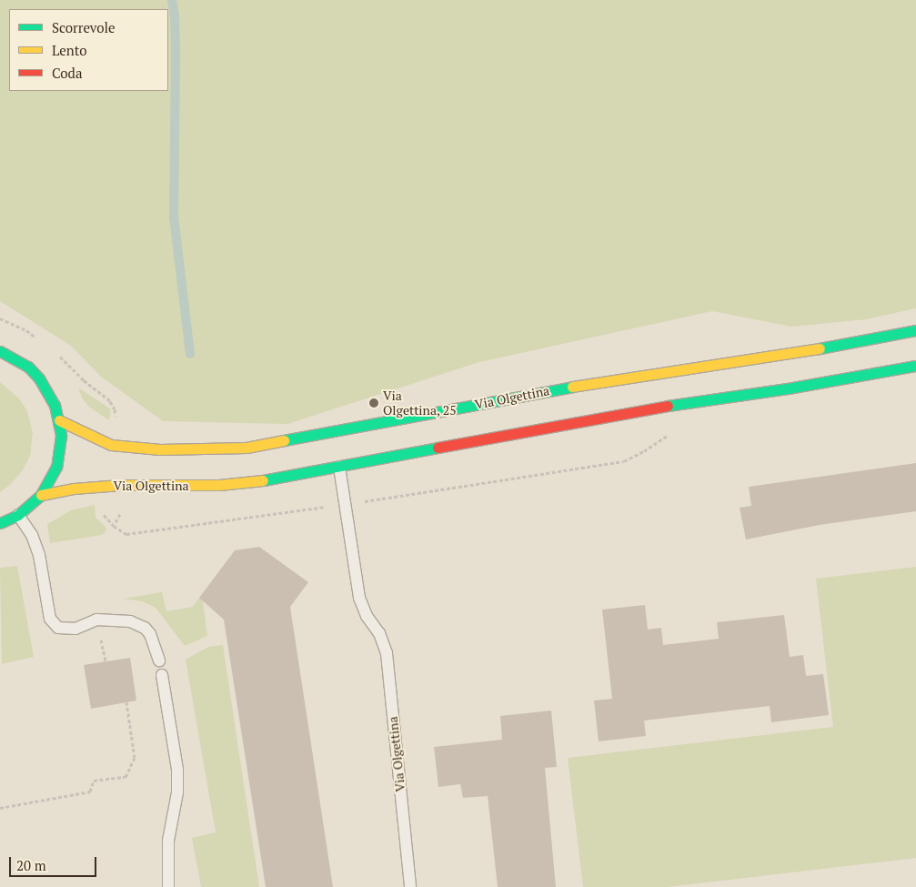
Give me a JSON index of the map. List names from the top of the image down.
{
  "streets": {
    "street": ["Via Olgettina"]
  },
  "places": ["Via Olgettina, 25"],
  "legend": ["Scorrevole", "Lento", "Coda"],
  "scale_bar": "20 m"
}
